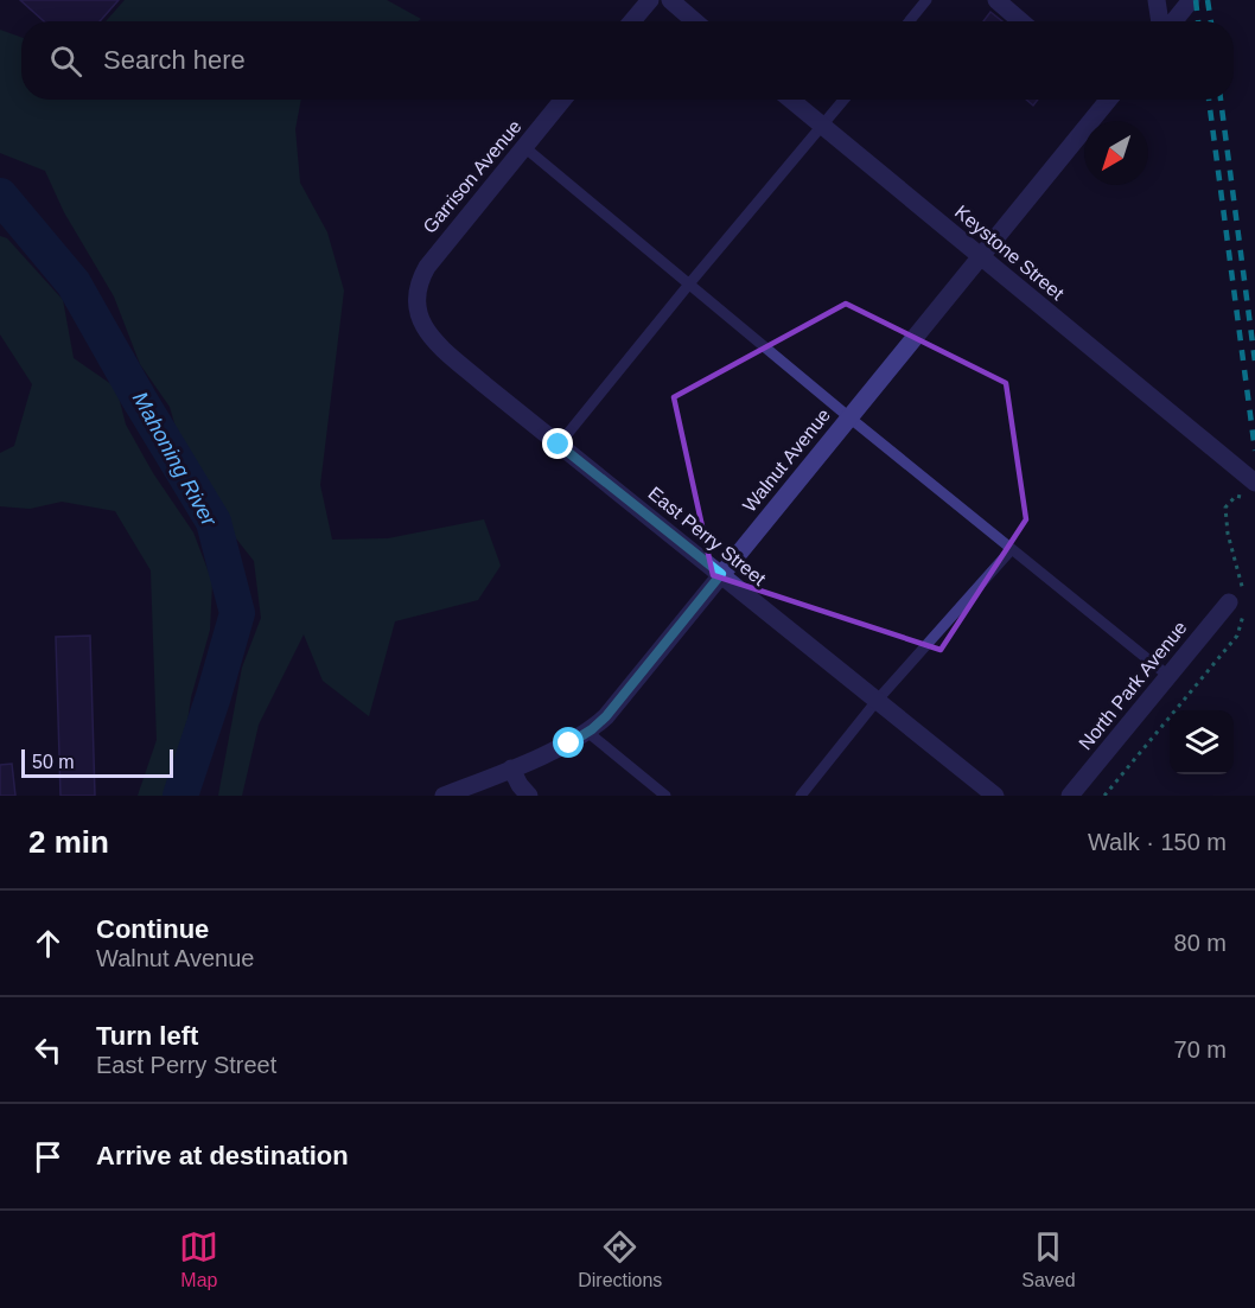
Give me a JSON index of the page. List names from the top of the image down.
{
  "streets": {
    "street": [
      "Garrison Avenue",
      "Keystone Street",
      "Walnut Avenue",
      "East Perry Street",
      "North Park Avenue"
    ]
  },
  "crossings": [
    ["Garrison Avenue", "East Perry Street"],
    ["Keystone Street", "Walnut Avenue"],
    ["Walnut Avenue", "East Perry Street"]
  ],
  "water": ["Mahoning River"],
  "scale_bar": "50 m",
  "north": "bottom left",
  "page": {
    "search": "Search here",
    "scale": "50 m",
    "heading": ["2 min", "Walk · 150 m"],
    "list": [
      ["Continue", "Walnut Avenue", "80 m"],
      ["Turn left", "East Perry Street", "70 m"],
      "Arrive at destination"
    ],
    "nav": ["Map", "Directions", "Saved"]
  }
}
